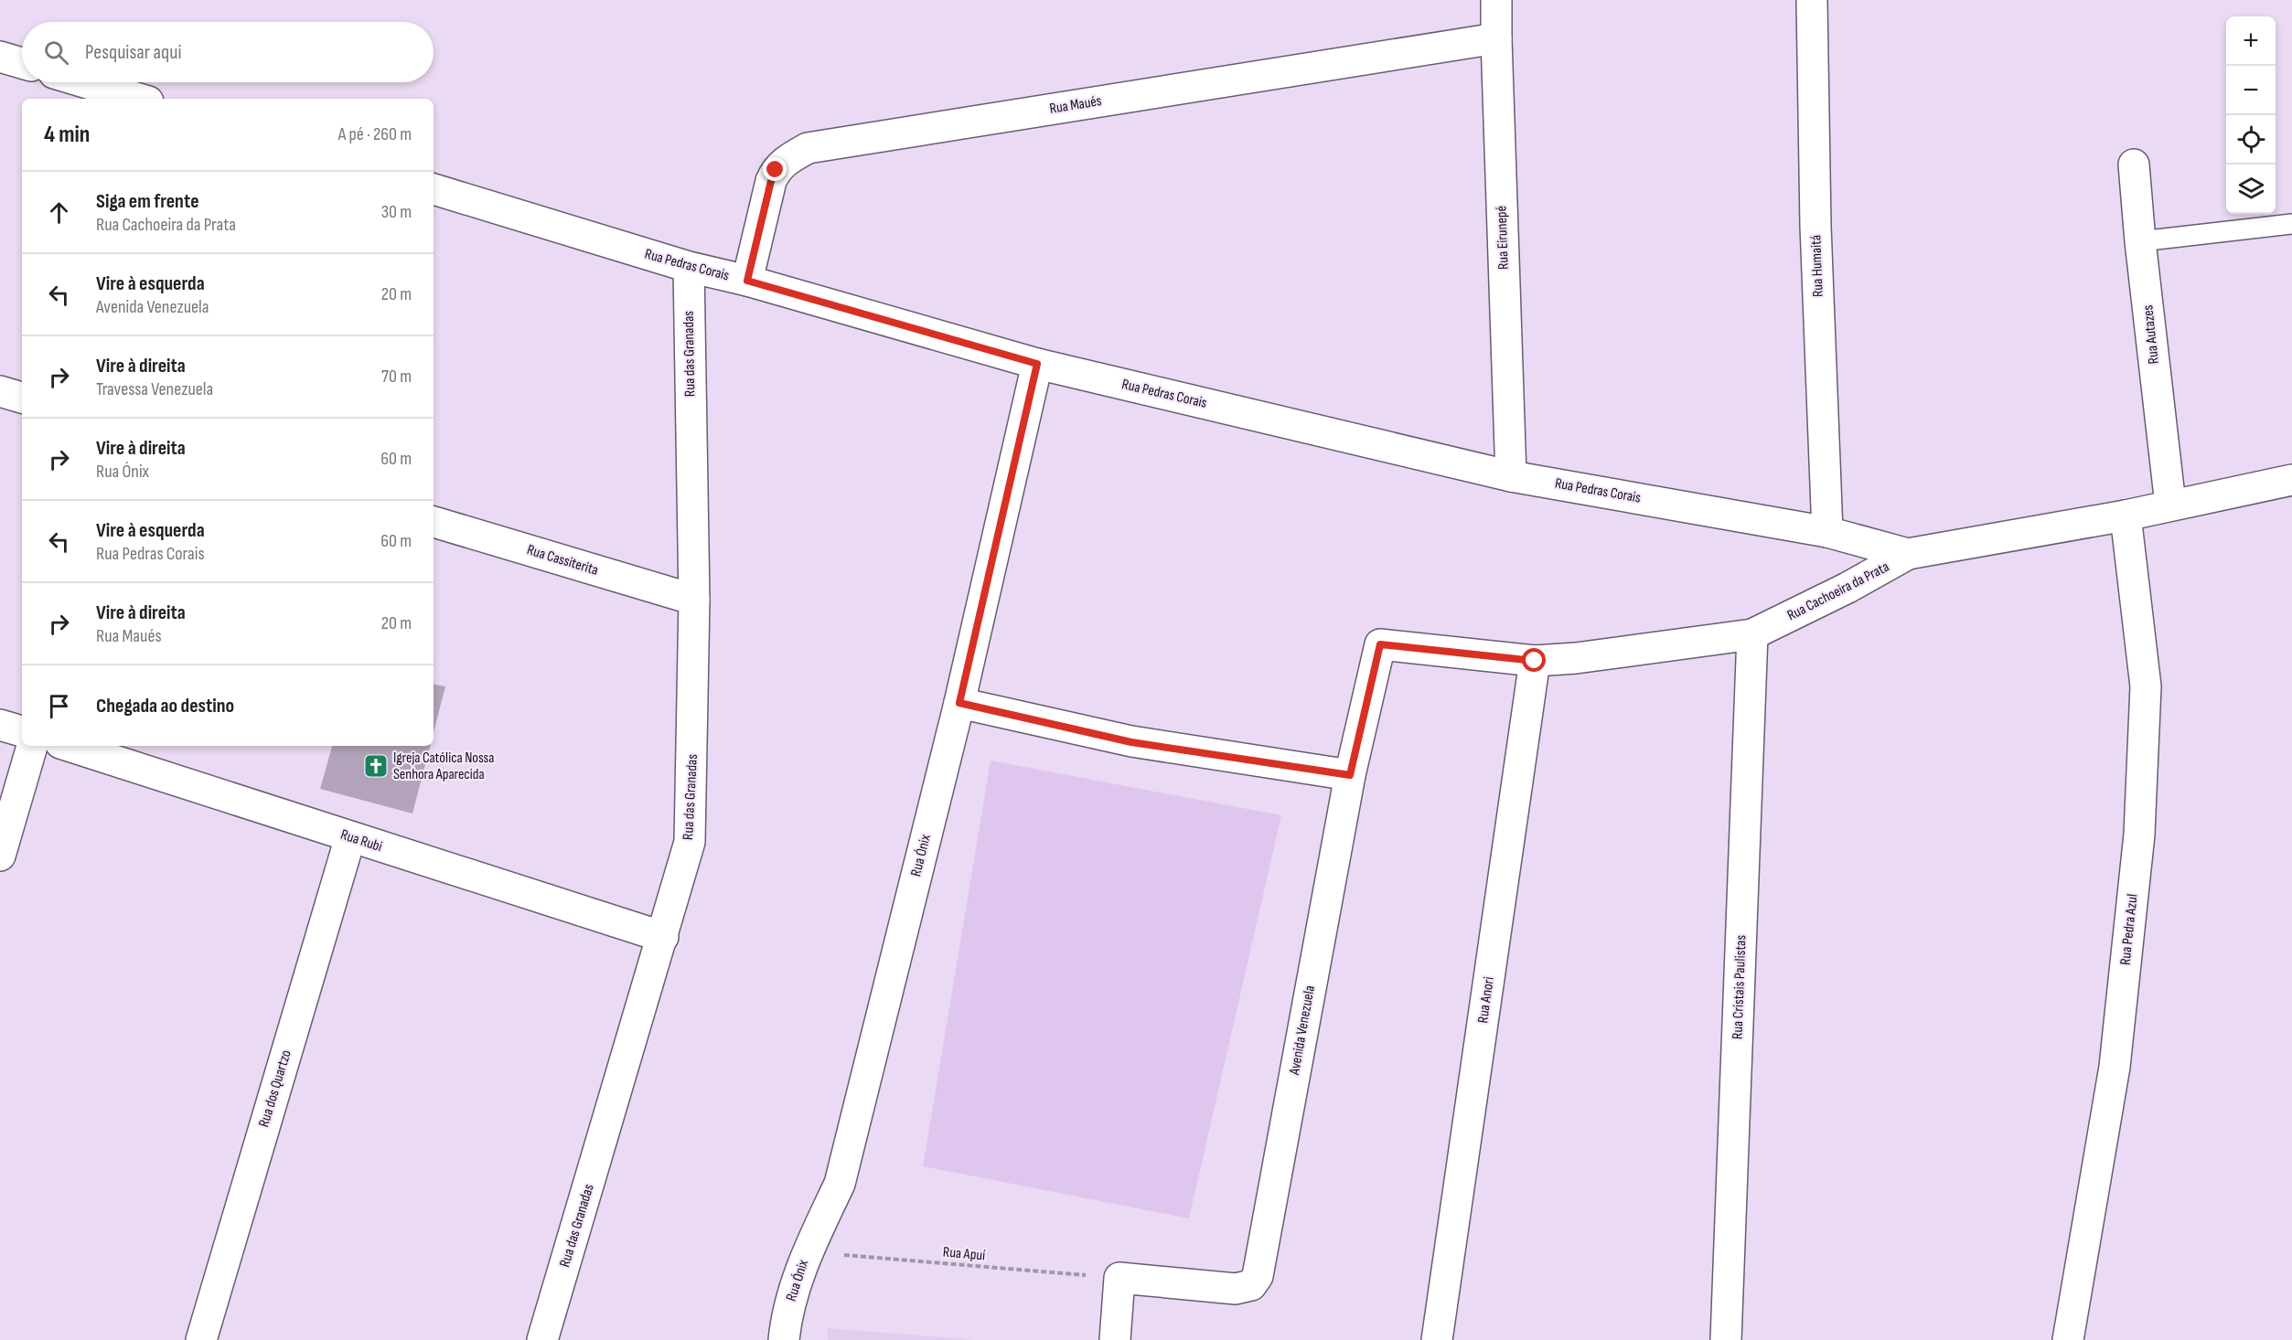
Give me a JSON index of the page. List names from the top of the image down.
{
  "streets": {
    "street": [
      "Rua Maués",
      "Rua Eirunepé",
      "Rua Pedras Corais",
      "Rua Humaitá",
      "Rua Autazes",
      "Rua das Granadas",
      "Rua Cassiterita",
      "Rua Cachoeira da Prata",
      "Rua Rubi",
      "Rua Ónix",
      "Rua Pedra Azul",
      "Rua Cristais Paulistas",
      "Rua Anori",
      "Avenida Venezuela",
      "Rua dos Quartzo"
    ],
    "path": ["Rua Apuí"]
  },
  "crossings": [
    ["Rua Maués", "Rua Eirunepé"],
    ["Rua Maués", "Rua Pedras Corais"],
    ["Rua Eirunepé", "Rua Pedras Corais"],
    ["Rua Pedras Corais", "Rua Humaitá"],
    ["Rua Pedras Corais", "Rua das Granadas"],
    ["Rua Pedras Corais", "Rua Cachoeira da Prata"],
    ["Rua Pedras Corais", "Rua Ónix"],
    ["Rua Autazes", "Rua Cachoeira da Prata"],
    ["Rua das Granadas", "Rua Cassiterita"],
    ["Rua das Granadas", "Rua Rubi"],
    ["Rua Cachoeira da Prata", "Rua Pedra Azul"],
    ["Rua Cachoeira da Prata", "Rua Cristais Paulistas"],
    ["Rua Cachoeira da Prata", "Rua Anori"],
    ["Rua Cachoeira da Prata", "Avenida Venezuela"],
    ["Rua Rubi", "Rua dos Quartzo"],
    ["Rua Ónix", "Rua Apuí"],
    ["Avenida Venezuela", "Rua Apuí"]
  ],
  "places": {
    "church": ["Igreja Católica Nossa Senhora Aparecida"]
  },
  "page": {
    "map_buttons": ["+", "−"],
    "search": "Pesquisar aqui",
    "heading": ["4 min", "A pé · 260 m"],
    "list": [
      ["Siga em frente", "Rua Cachoeira da Prata", "30 m"],
      ["Vire à esquerda", "Avenida Venezuela", "20 m"],
      ["Vire à direita", "Travessa Venezuela", "70 m"],
      ["Vire à direita", "Rua Ónix", "60 m"],
      ["Vire à esquerda", "Rua Pedras Corais", "60 m"],
      ["Vire à direita", "Rua Maués", "20 m"],
      "Chegada ao destino"
    ]
  }
}
